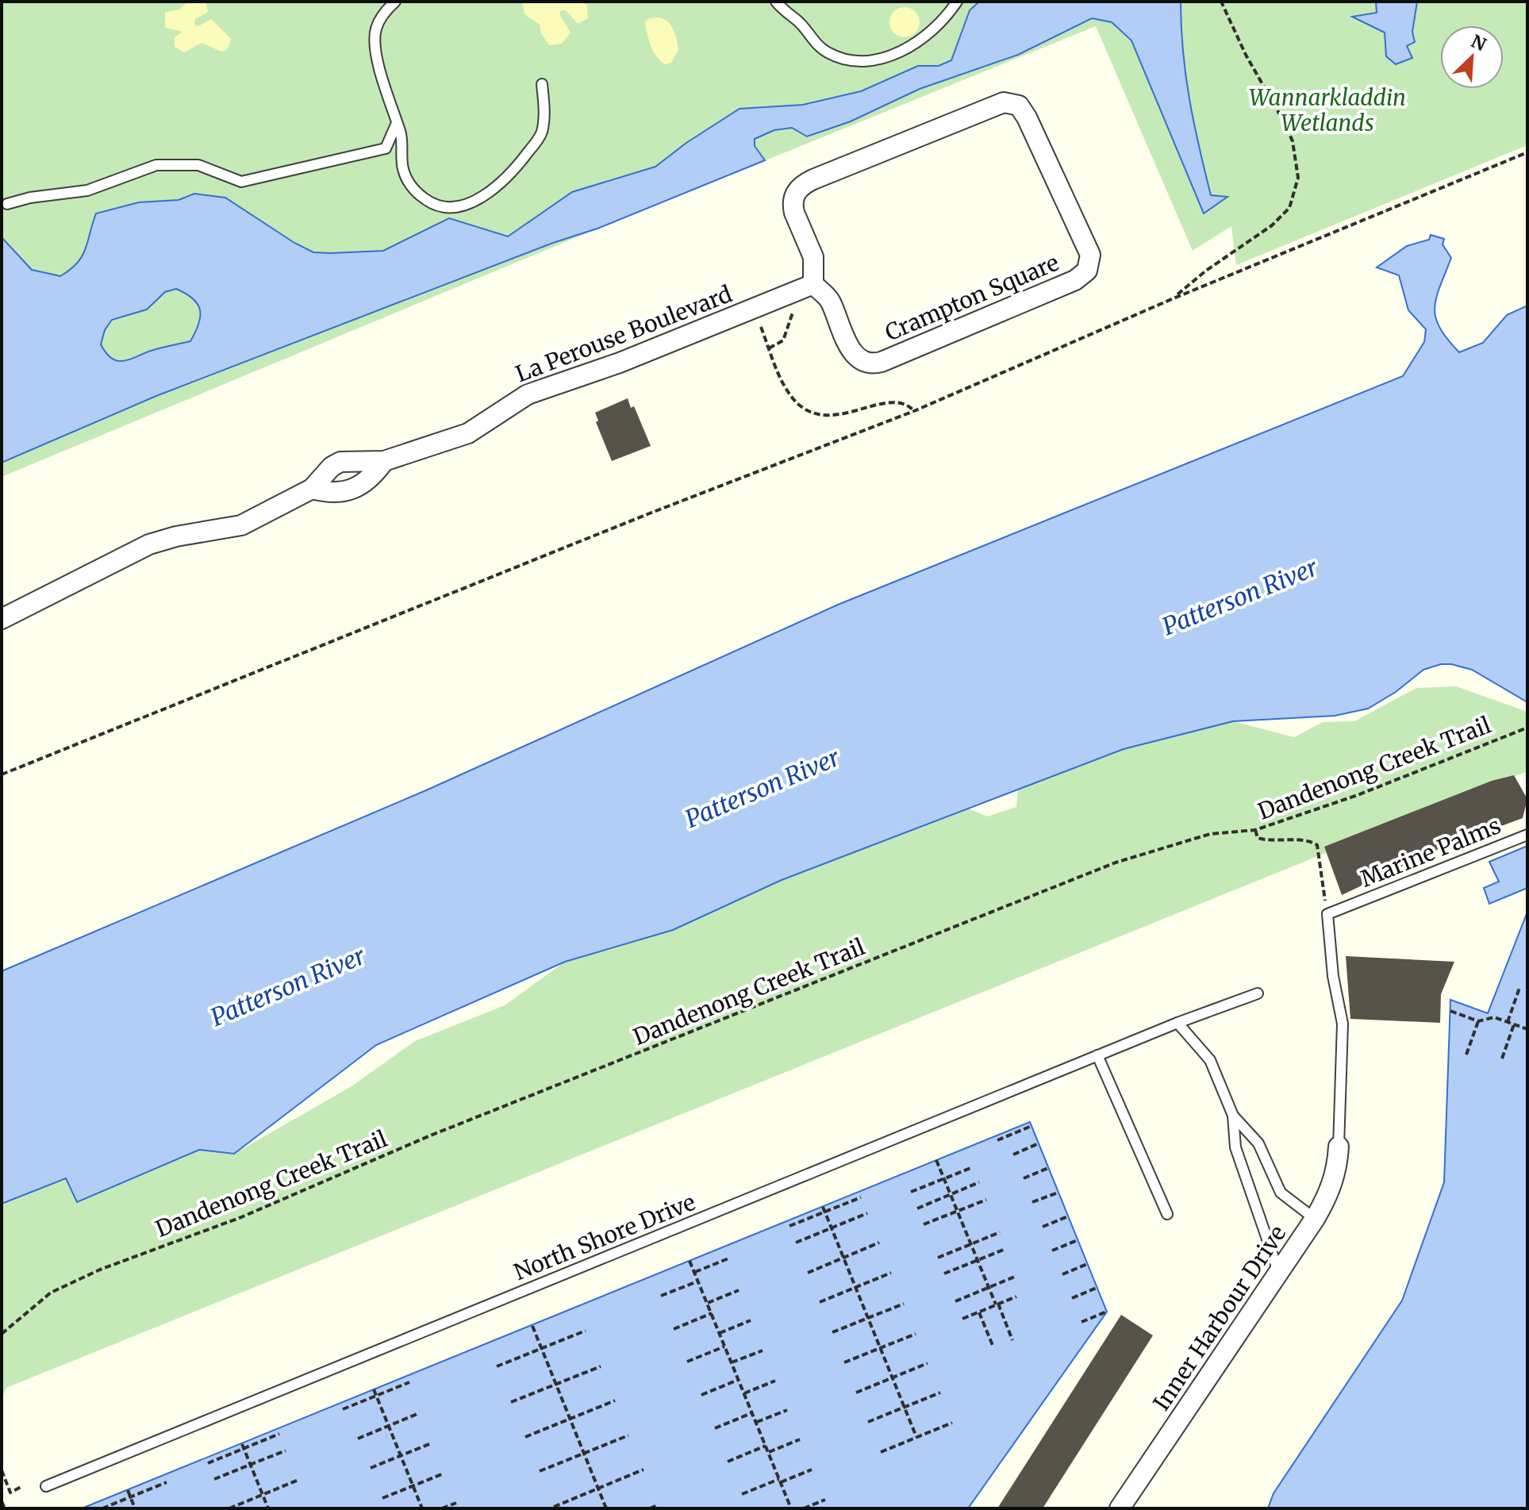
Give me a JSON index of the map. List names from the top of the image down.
{
  "streets": {
    "street": ["Crampton Square", "La Perouse Boulevard", "Inner Harbour Drive"],
    "lane": ["Marine Palms", "North Shore Drive"],
    "path": ["Dandenong Creek Trail"]
  },
  "crossings": [
    ["Crampton Square", "La Perouse Boulevard"]
  ],
  "water": ["Patterson River"],
  "parks": ["Wannarkladdin Wetlands"],
  "north": "top right"
}
